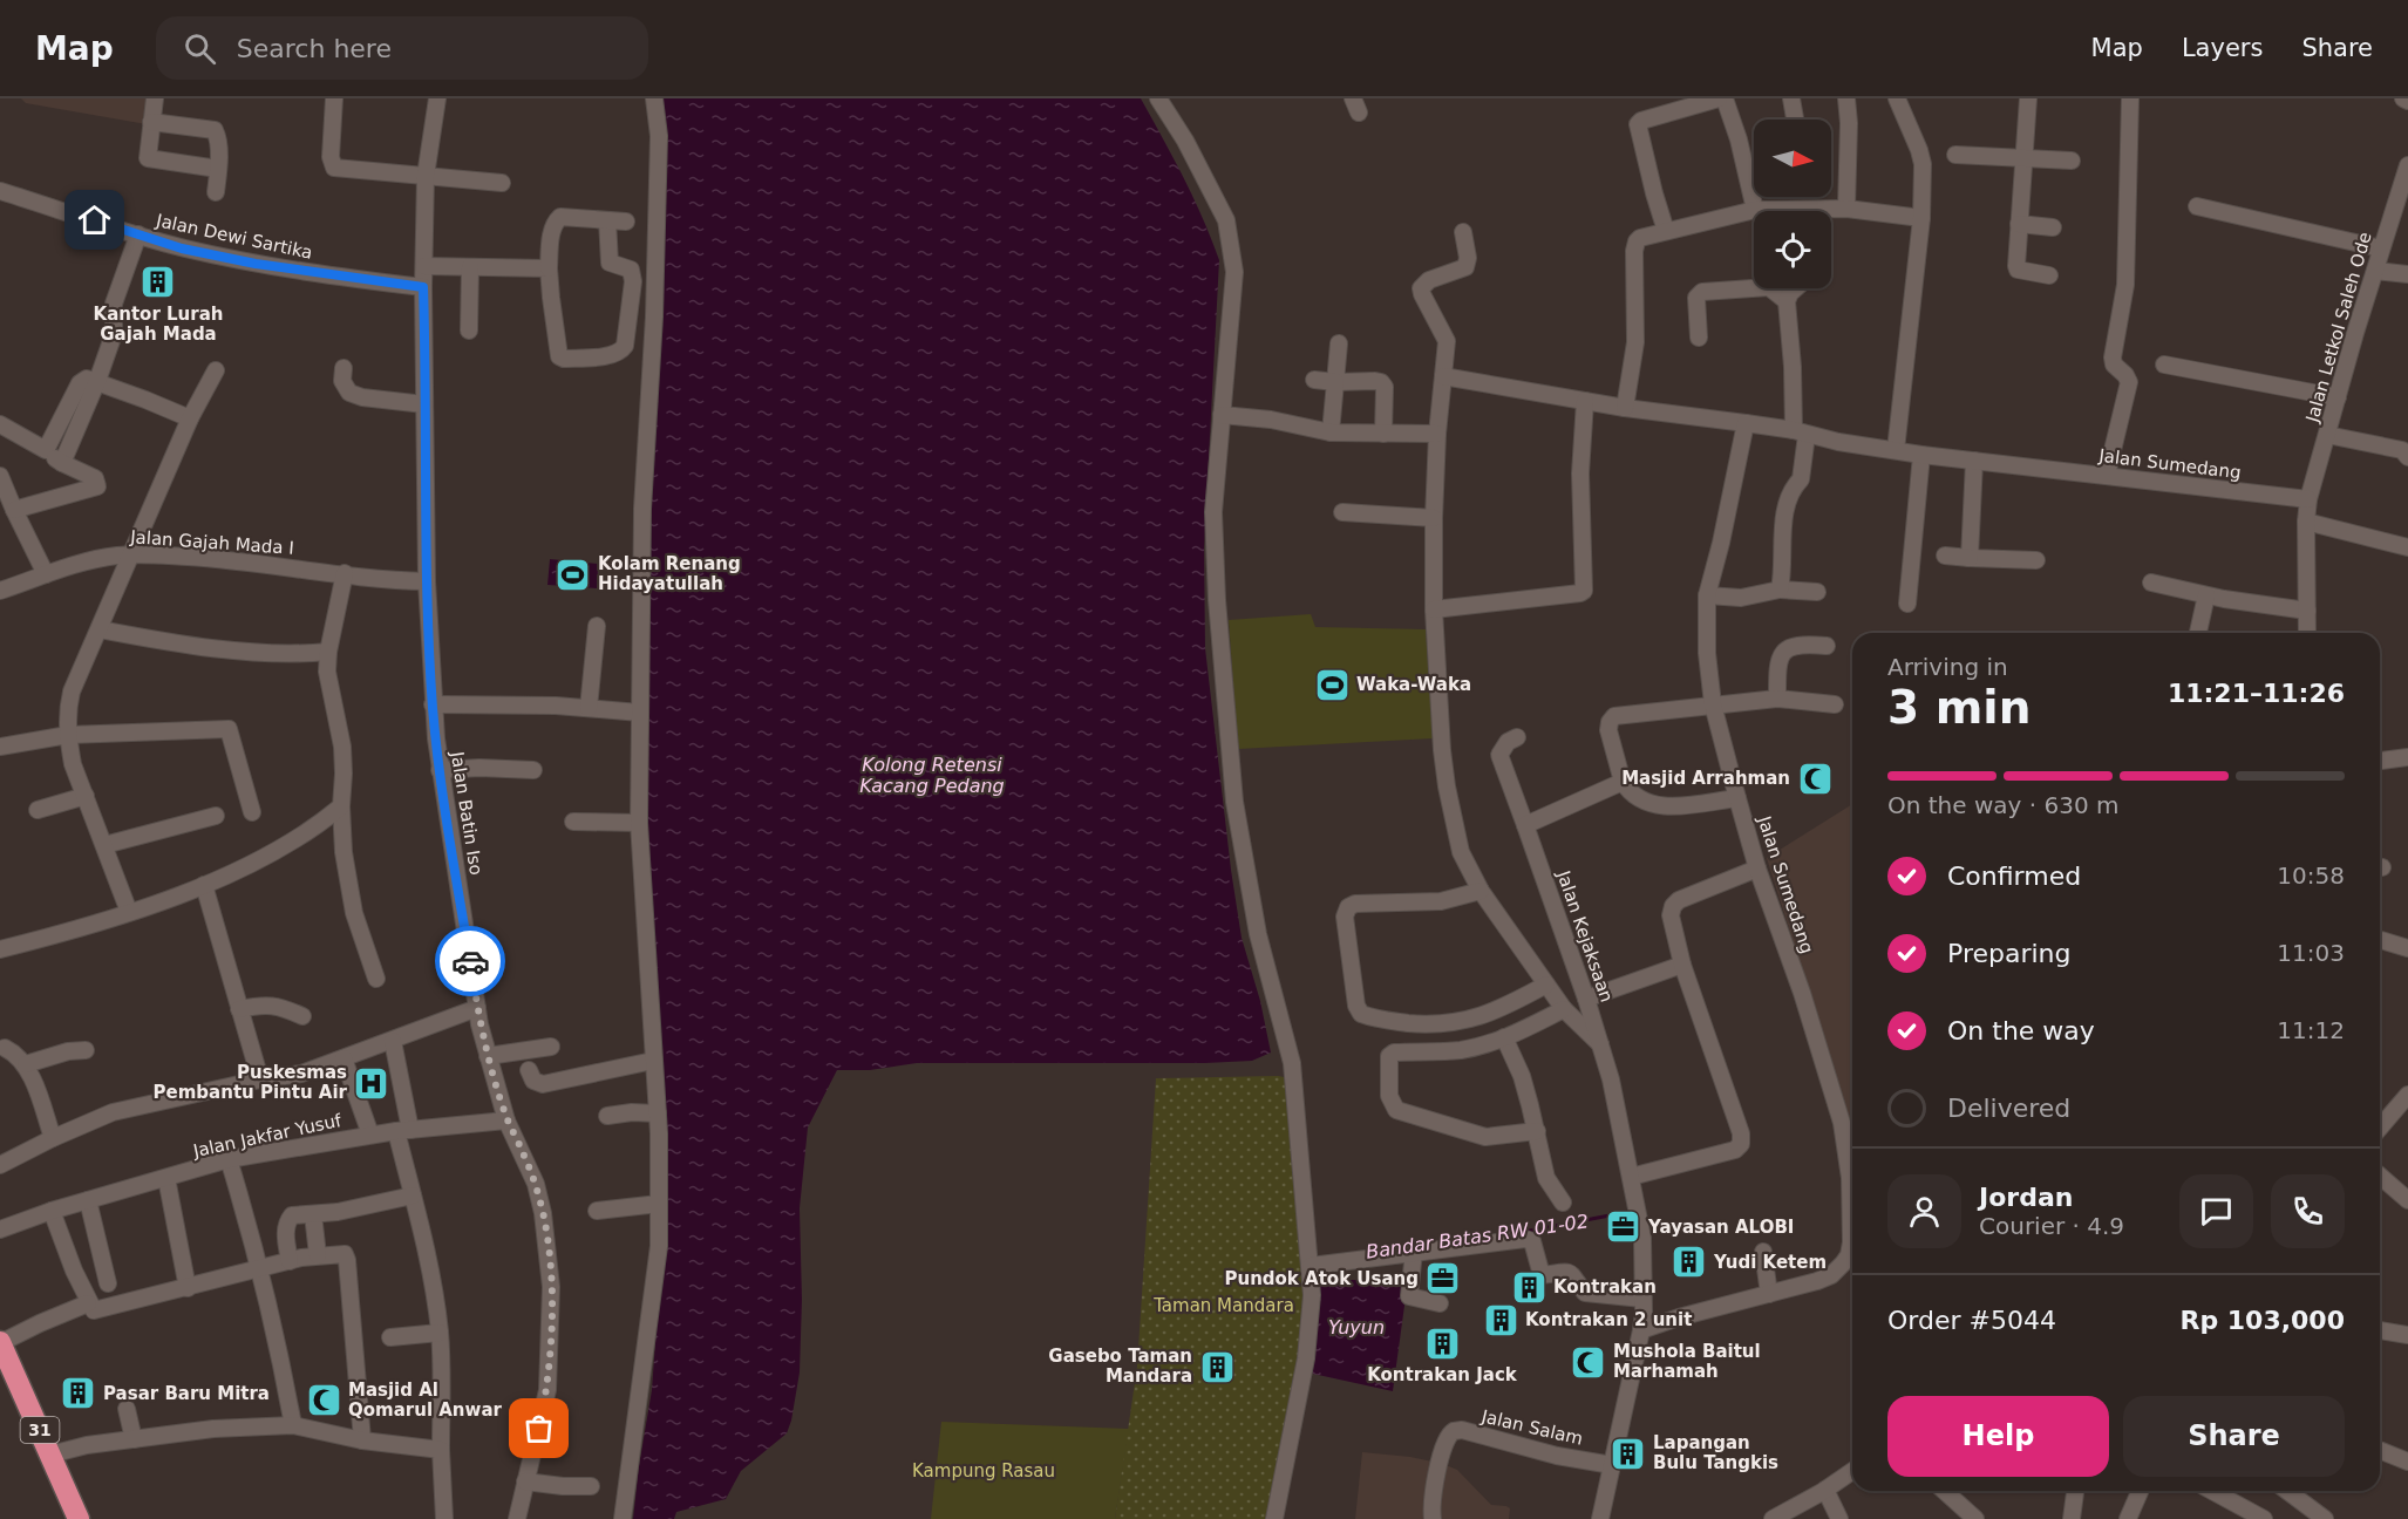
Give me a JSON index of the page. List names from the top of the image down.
{
  "streets": {
    "highway": ["31"],
    "street": [
      "Jalan Dewi Sartika",
      "Jalan Letkol Saleh Ode",
      "Jalan Sumedang",
      "Jalan Gajah Mada I",
      "Jalan Batin Iso",
      "Jalan Kejaksaan",
      "Jalan Jakfar Yusuf",
      "Jalan Salam"
    ]
  },
  "crossings": [
    ["Jalan Dewi Sartika", "Jalan Batin Iso"],
    ["Jalan Letkol Saleh Ode", "Jalan Sumedang"],
    ["Jalan Sumedang", "Jalan Kejaksaan"],
    ["Jalan Gajah Mada I", "Jalan Batin Iso"],
    ["Jalan Batin Iso", "Jalan Jakfar Yusuf"]
  ],
  "water": ["Kolong Retensi Kacang Pedang", "Bandar Batas RW 01-02", "Yuyun"],
  "parks": ["Taman Mandara", "Kampung Rasau"],
  "places": {
    "building": [
      "Kantor Lurah Gajah Mada",
      "Yudi Ketem",
      "Kontrakan",
      "Kontrakan 2 unit",
      "Kontrakan Jack",
      "Gasebo Taman Mandara",
      "Pasar Baru Mitra",
      "Lapangan Bulu Tangkis"
    ],
    "sports": ["Kolam Renang Hidayatullah", "Waka-Waka"],
    "mosque": ["Masjid Arrahman", "Mushola Baitul Marhamah", "Masjid Al Qomarul Anwar"],
    "hospital": ["Puskesmas Pembantu Pintu Air"],
    "office": ["Yayasan ALOBI", "Pundok Atok Usang"]
  },
  "north": "right",
  "page": {
    "header": "Map",
    "search": "Search here",
    "nav": ["Map", "Layers", "Share"],
    "heading": ["3 min", "Arriving in", "11:21–11:26"],
    "panel": [
      "Jordan",
      "Courier · 4.9",
      "Order #5044",
      "Rp 103,000"
    ],
    "bar": "On the way · 630 m",
    "list": [
      ["Confirmed", "10:58"],
      ["Preparing", "11:03"],
      ["On the way", "11:12"],
      "Delivered"
    ],
    "buttons": ["Help", "Share"]
  }
}
